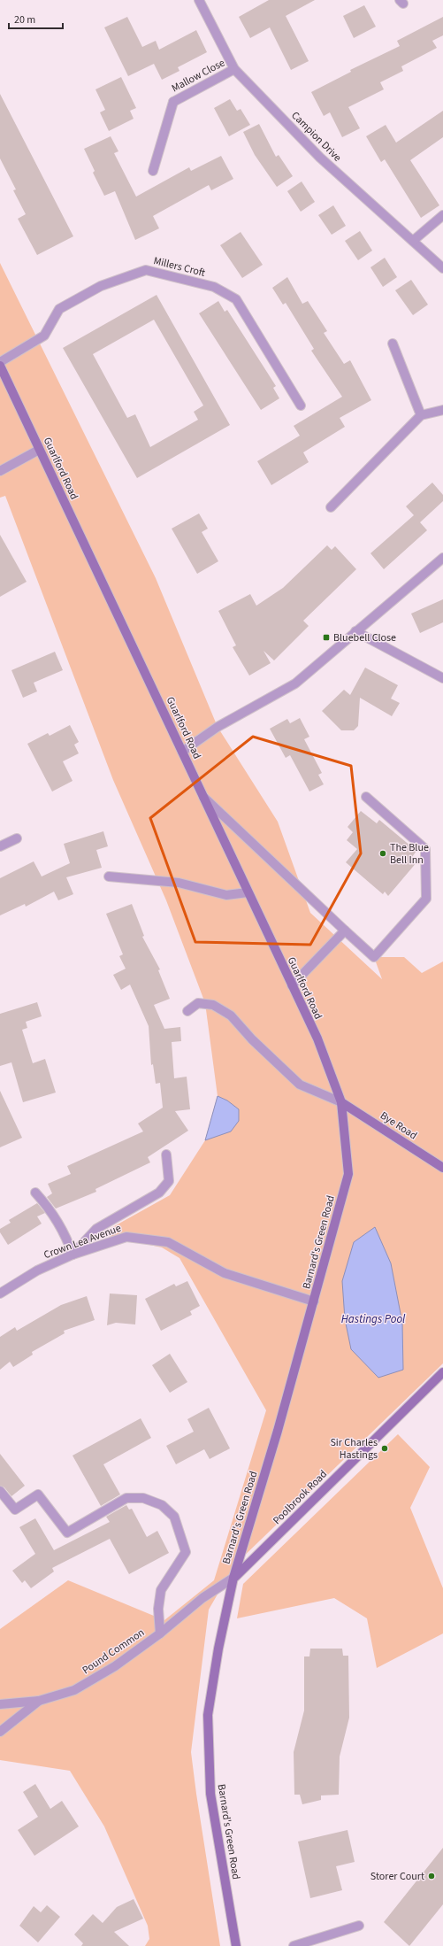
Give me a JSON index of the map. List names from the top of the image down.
{
  "streets": {
    "main road": [
      "Guarlford Road",
      "Bye Road",
      "Barnard's Green Road",
      "Poolbrook Road"
    ],
    "street": [
      "Mallow Close",
      "Campion Drive",
      "Millers Croft",
      "Crown Lea Avenue",
      "Pound Common"
    ]
  },
  "crossings": [
    ["Mallow Close", "Campion Drive"],
    ["Guarlford Road", "Bye Road"],
    ["Guarlford Road", "Barnard's Green Road"],
    ["Bye Road", "Barnard's Green Road"],
    ["Crown Lea Avenue", "Barnard's Green Road"],
    ["Barnard's Green Road", "Poolbrook Road"],
    ["Barnard's Green Road", "Pound Common"],
    ["Poolbrook Road", "Pound Common"]
  ],
  "water": ["Hastings Pool"],
  "places": {
    "transit": ["Bluebell Close"],
    "other": ["The Blue Bell Inn", "Sir Charles Hastings", "Storer Court"]
  },
  "scale_bar": "20 m"
}
